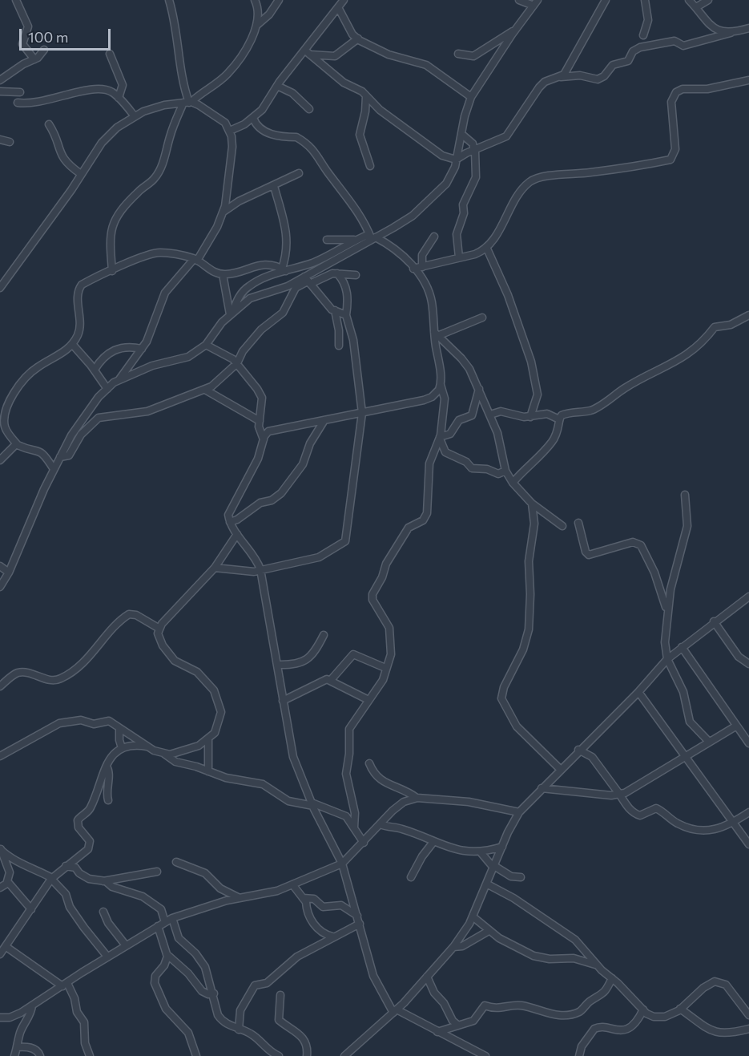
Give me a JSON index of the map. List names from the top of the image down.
{
  "scale_bar": "100 m"
}
